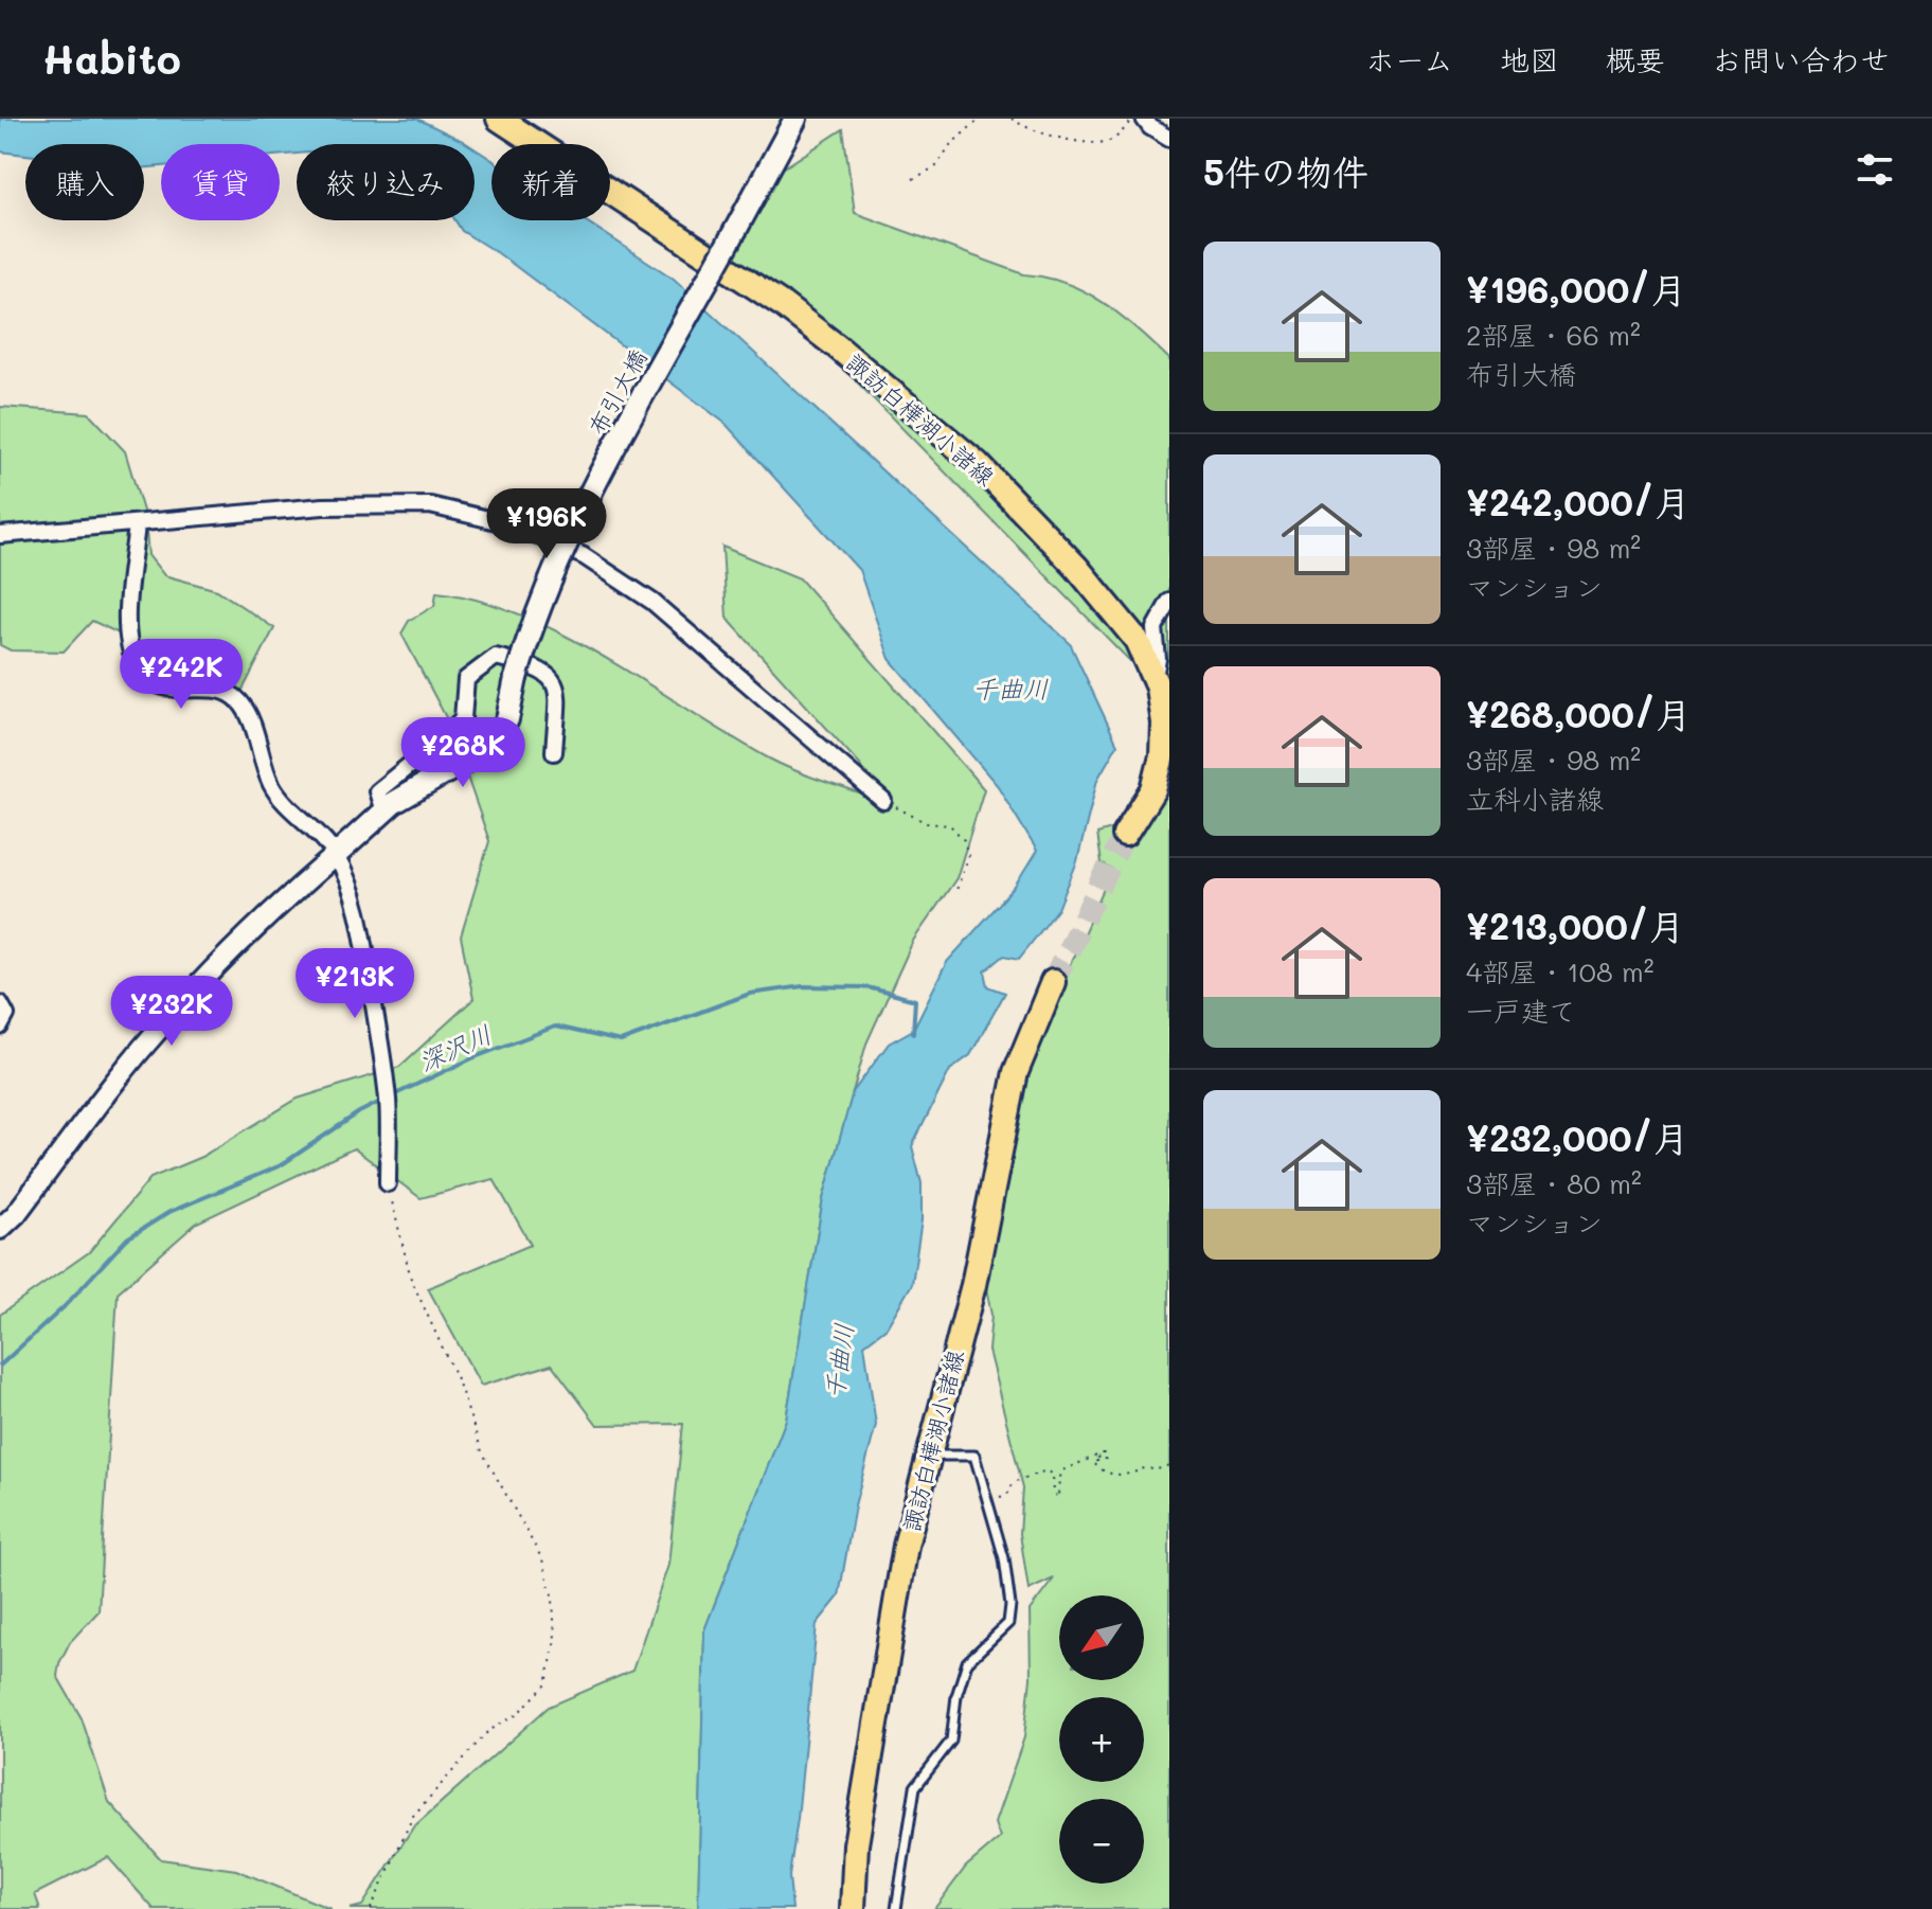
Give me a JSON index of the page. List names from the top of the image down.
{
  "streets": {
    "main road": ["布引大橋", "諏訪白樺湖小諸線"]
  },
  "water": ["千曲川", "深沢川"],
  "north": "bottom left",
  "page": {
    "header": "Habito",
    "nav": [
      "ホーム",
      "地図",
      "概要",
      "お問い合わせ"
    ],
    "heading": "5件の物件",
    "chip": [
      "購入",
      "賃貸",
      "絞り込み",
      "新着"
    ],
    "list": [
      {
        "name": "¥196,000/月",
        "note": "2部屋 · 66 m² · 布引大橋"
      },
      {
        "name": "¥242,000/月",
        "note": "3部屋 · 98 m² · マンション"
      },
      {
        "name": "¥268,000/月",
        "note": "3部屋 · 98 m² · 立科小諸線"
      },
      {
        "name": "¥213,000/月",
        "note": "4部屋 · 108 m² · 一戸建て"
      },
      {
        "name": "¥232,000/月",
        "note": "3部屋 · 80 m² · マンション"
      }
    ],
    "price": [
      "¥196K",
      "¥242K",
      "¥268K",
      "¥213K",
      "¥232K"
    ],
    "map_buttons": ["+", "−"]
  }
}
